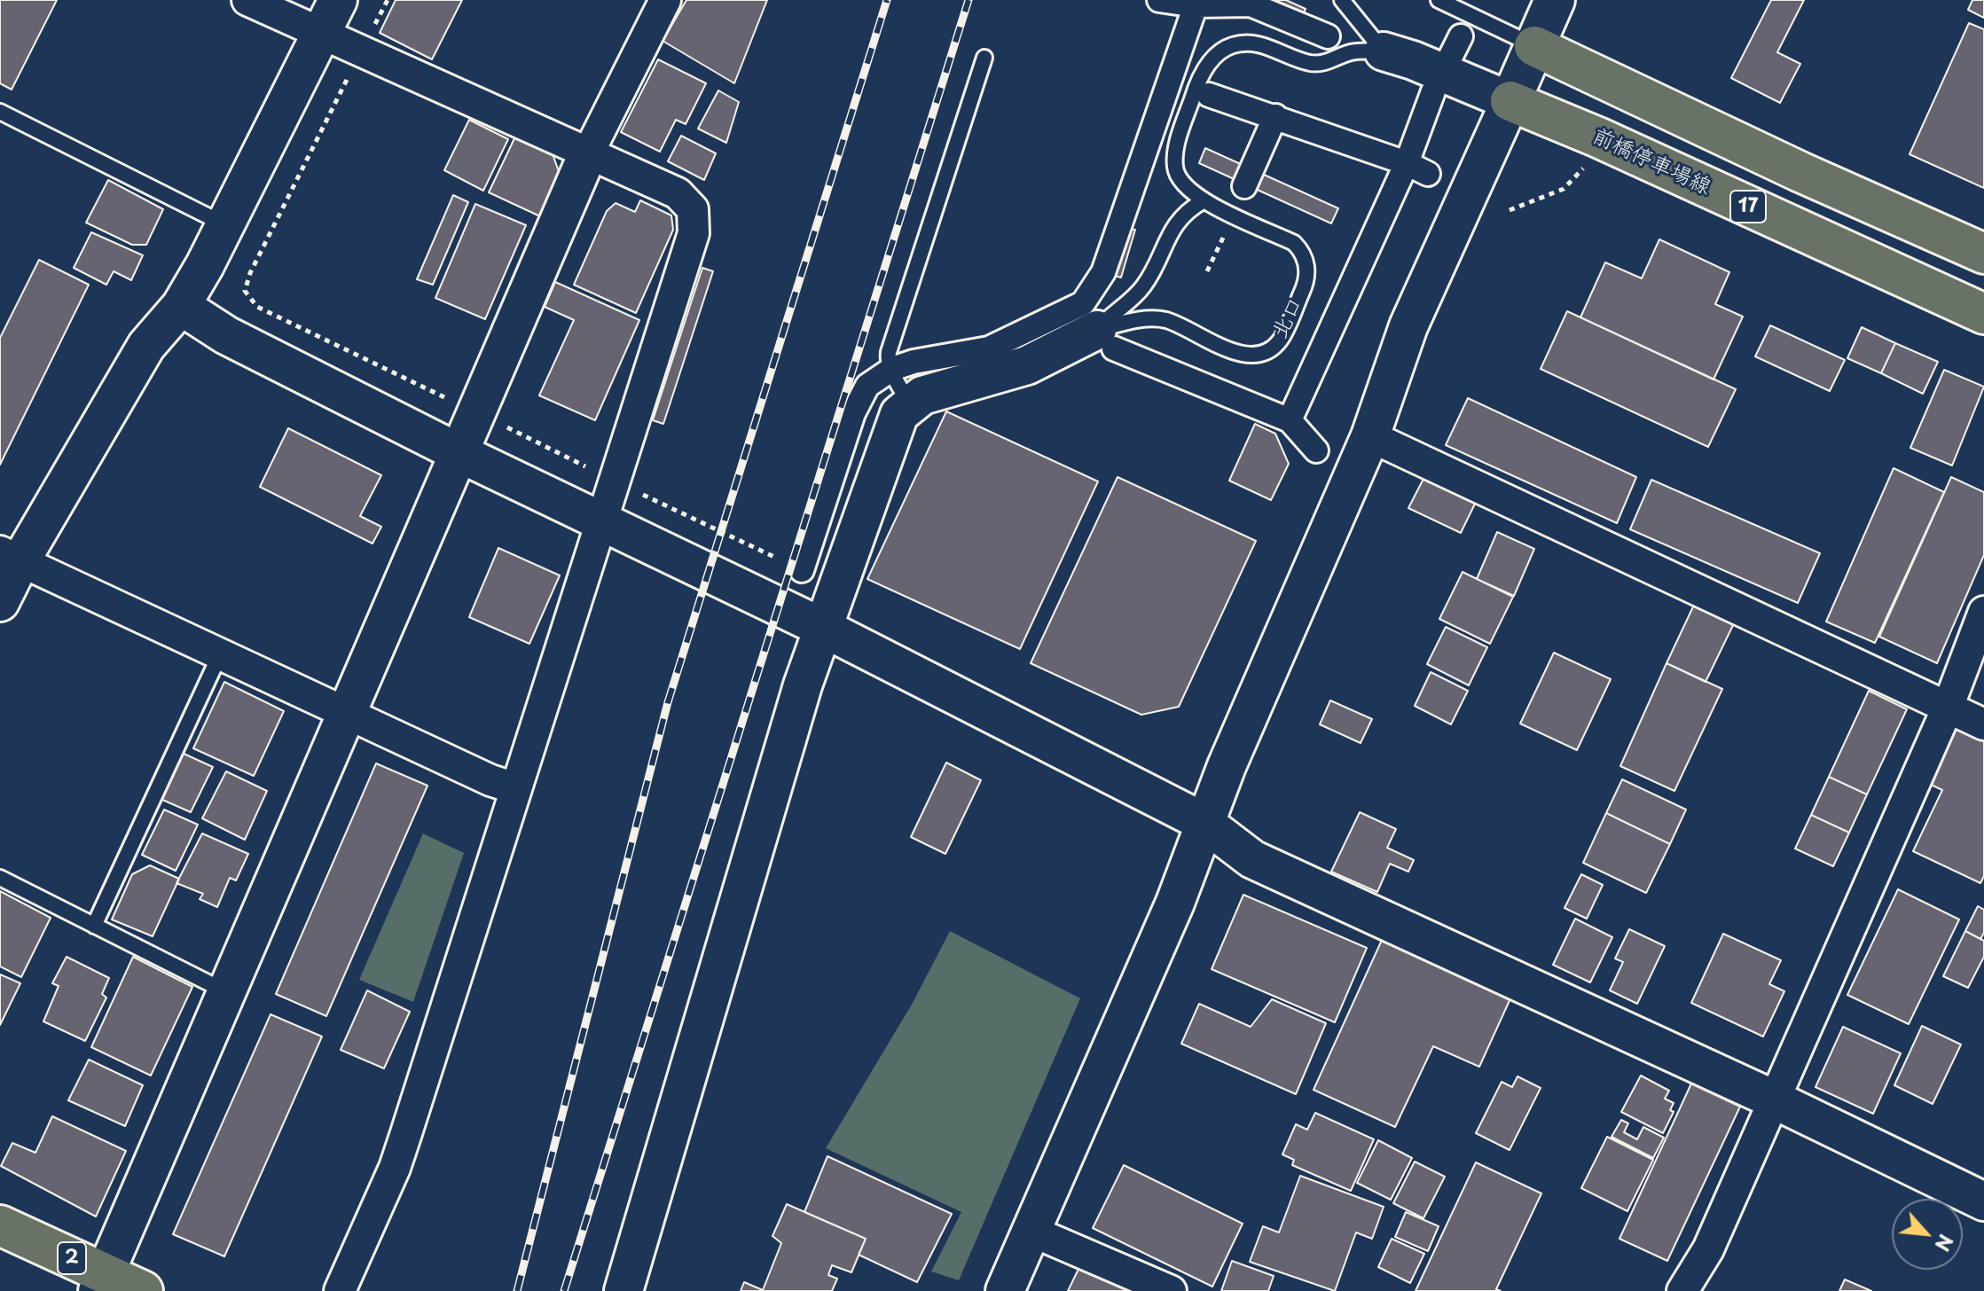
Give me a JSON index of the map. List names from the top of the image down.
{
  "streets": {
    "main road": ["前橋停車場線", "17", "2"],
    "street": ["北口"]
  },
  "crossings": [
    ["前橋停車場線", "北口"]
  ],
  "north": "bottom right"
}
